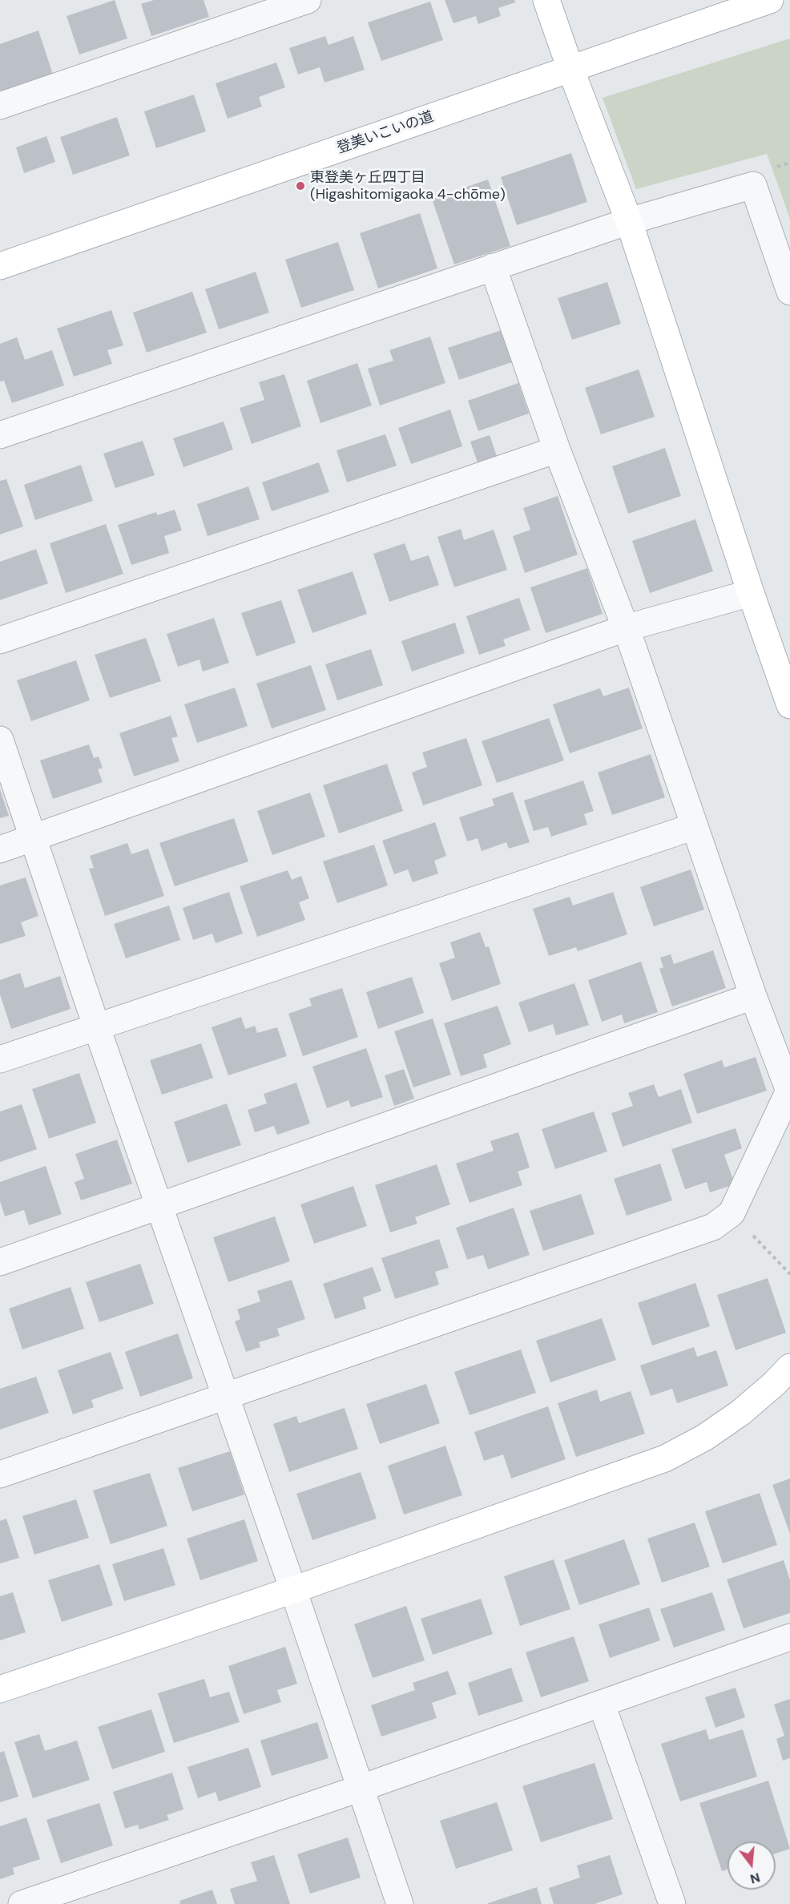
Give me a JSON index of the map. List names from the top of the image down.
{
  "streets": {
    "street": ["登美いこいの道"]
  },
  "places": ["東登美ヶ丘四丁目 (Higashitomigaoka 4-chōme)"],
  "north": "bottom"
}
